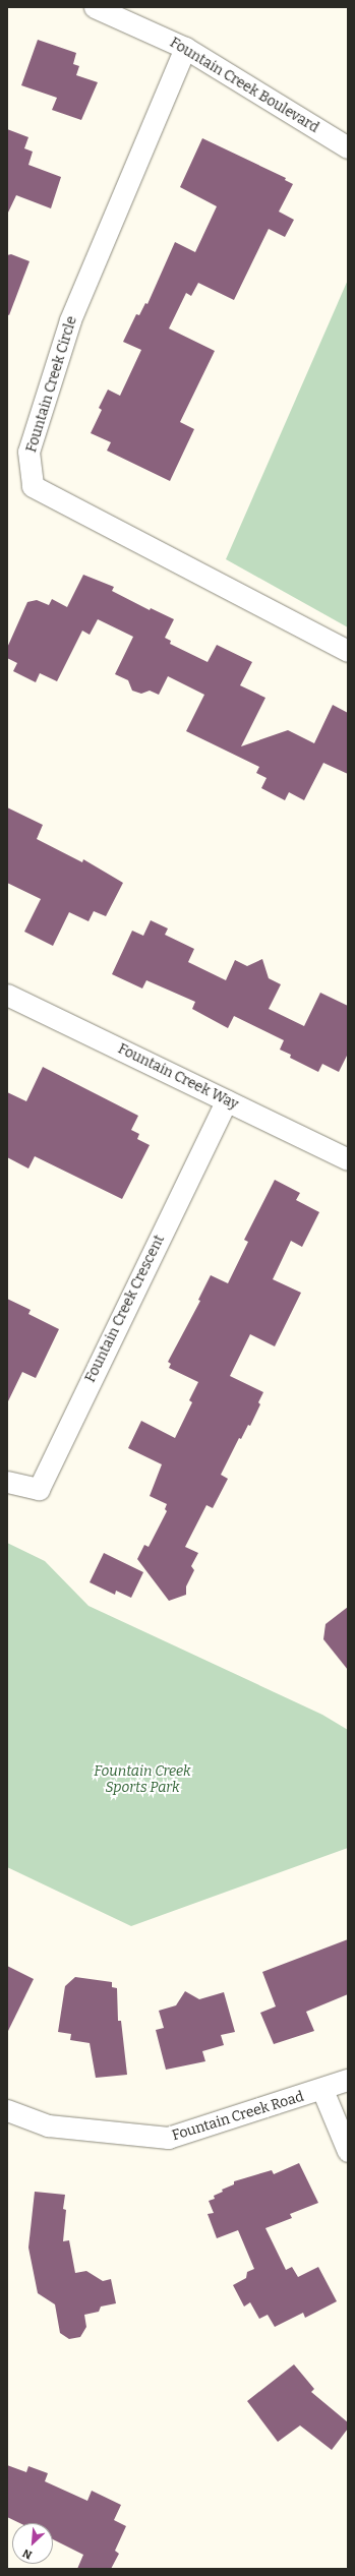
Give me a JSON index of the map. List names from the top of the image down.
{
  "streets": {
    "street": [
      "Fountain Creek Boulevard",
      "Fountain Creek Circle",
      "Fountain Creek Way",
      "Fountain Creek Crescent",
      "Fountain Creek Road"
    ]
  },
  "crossings": [
    ["Fountain Creek Boulevard", "Fountain Creek Circle"],
    ["Fountain Creek Way", "Fountain Creek Crescent"]
  ],
  "parks": ["Fountain Creek Sports Park"],
  "north": "bottom left"
}
